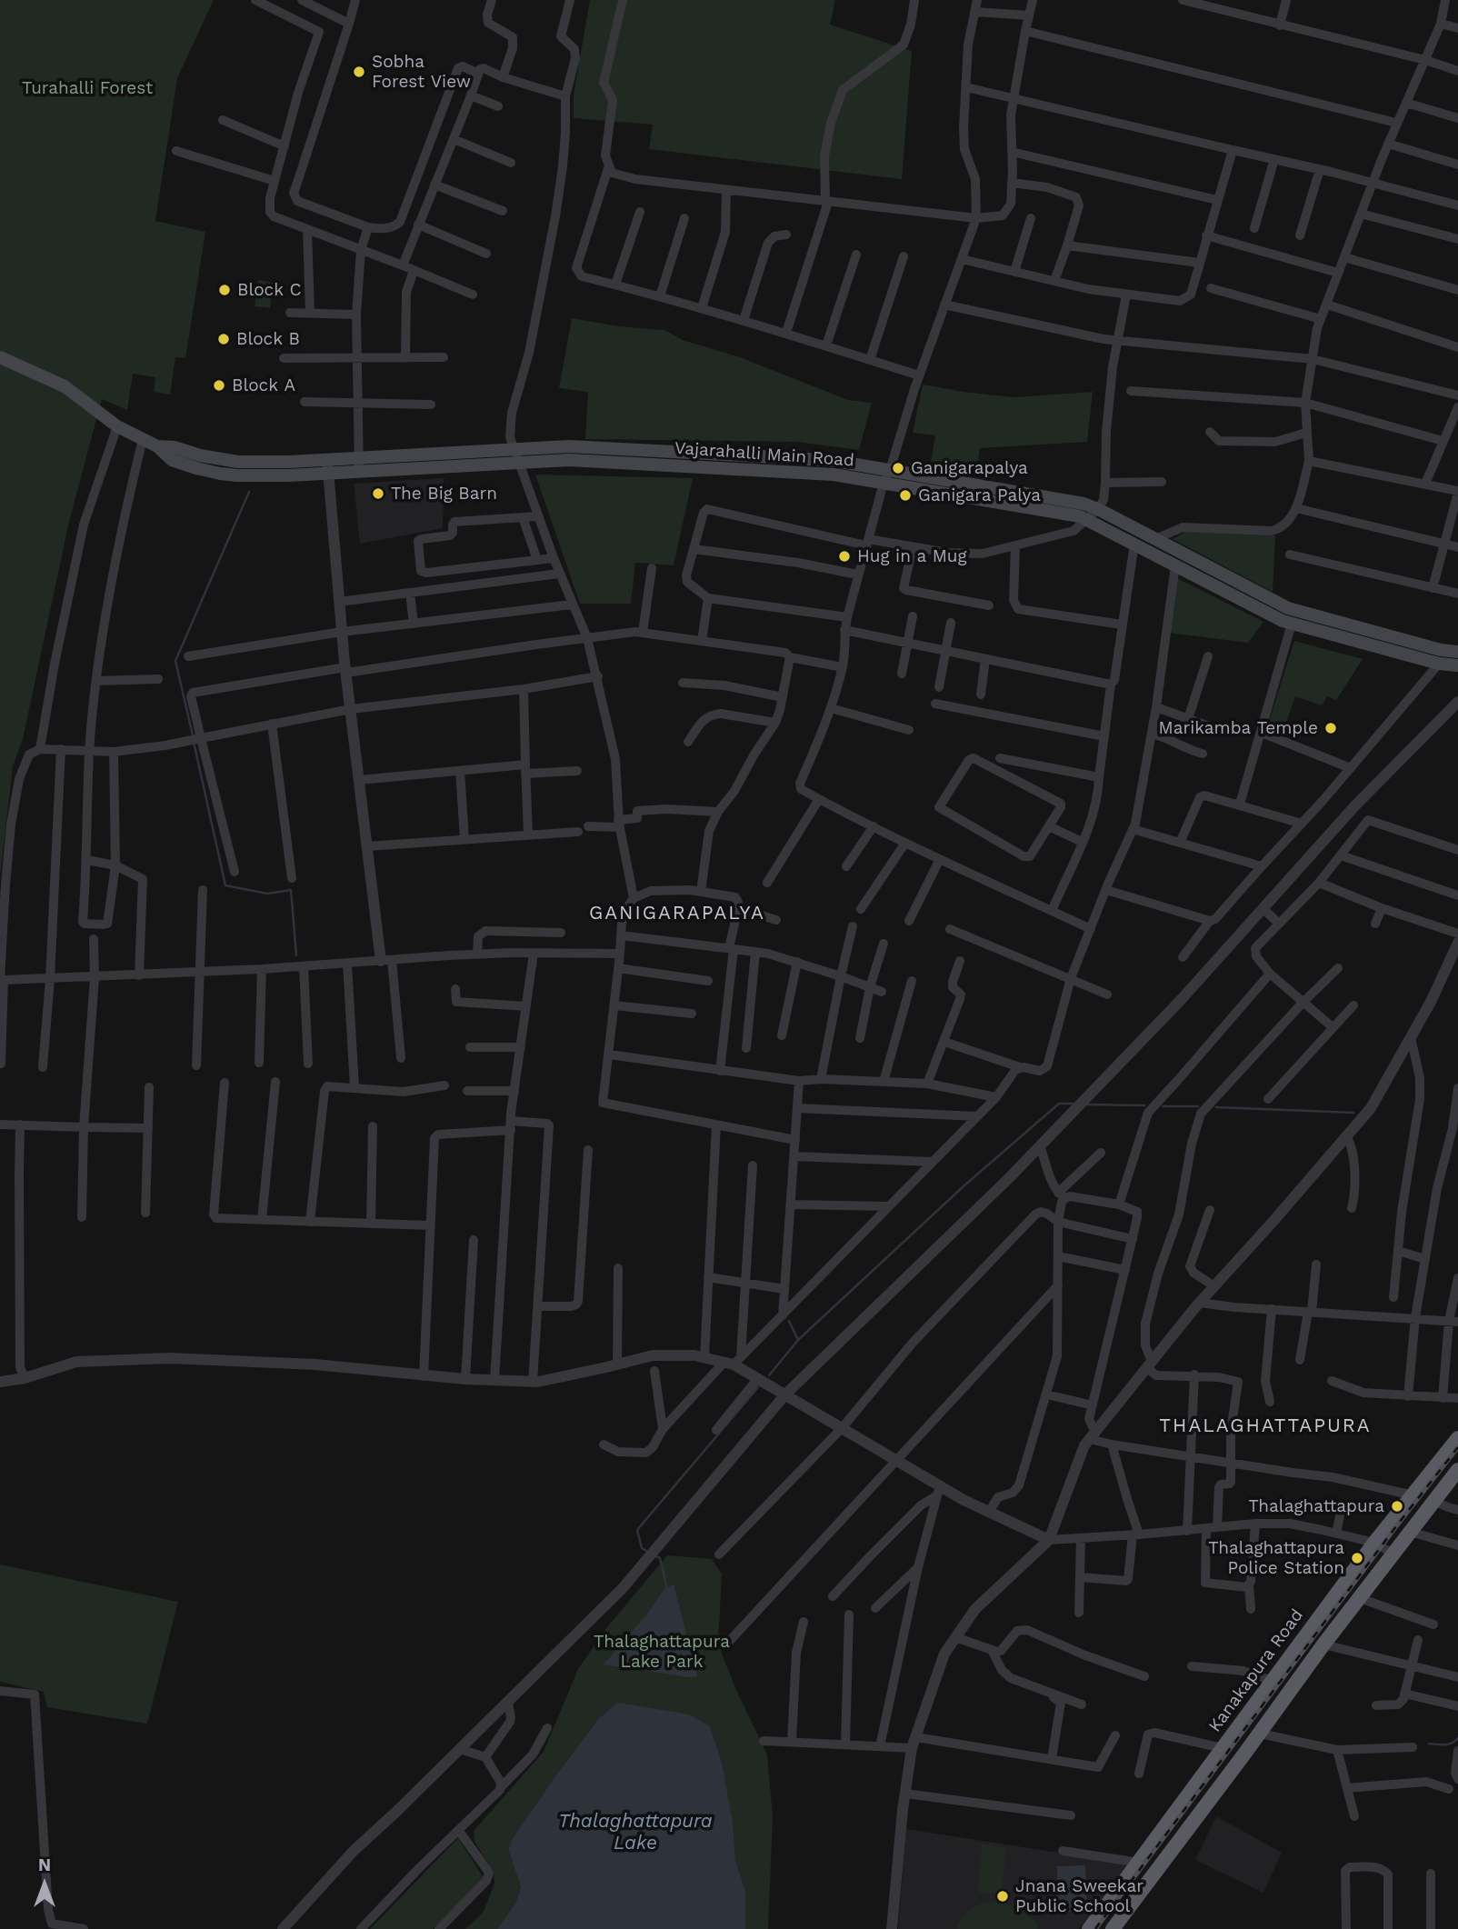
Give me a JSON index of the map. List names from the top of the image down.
{
  "streets": {
    "highway": ["Kanakapura Road"],
    "main road": ["Vajarahalli Main Road"]
  },
  "districts": ["GANIGARAPALYA", "THALAGHATTAPURA"],
  "water": ["Thalaghattapura Lake"],
  "parks": ["Turahalli Forest", "Thalaghattapura Lake Park"],
  "places": [
    "Sobha Forest View",
    "Block C",
    "Block B",
    "Block A",
    "Ganigarapalya",
    "The Big Barn",
    "Ganigara Palya",
    "Hug in a Mug",
    "Marikamba Temple",
    "Thalaghattapura",
    "Thalaghattapura Police Station",
    "Jnana Sweekar Public School"
  ],
  "north": "top"
}
